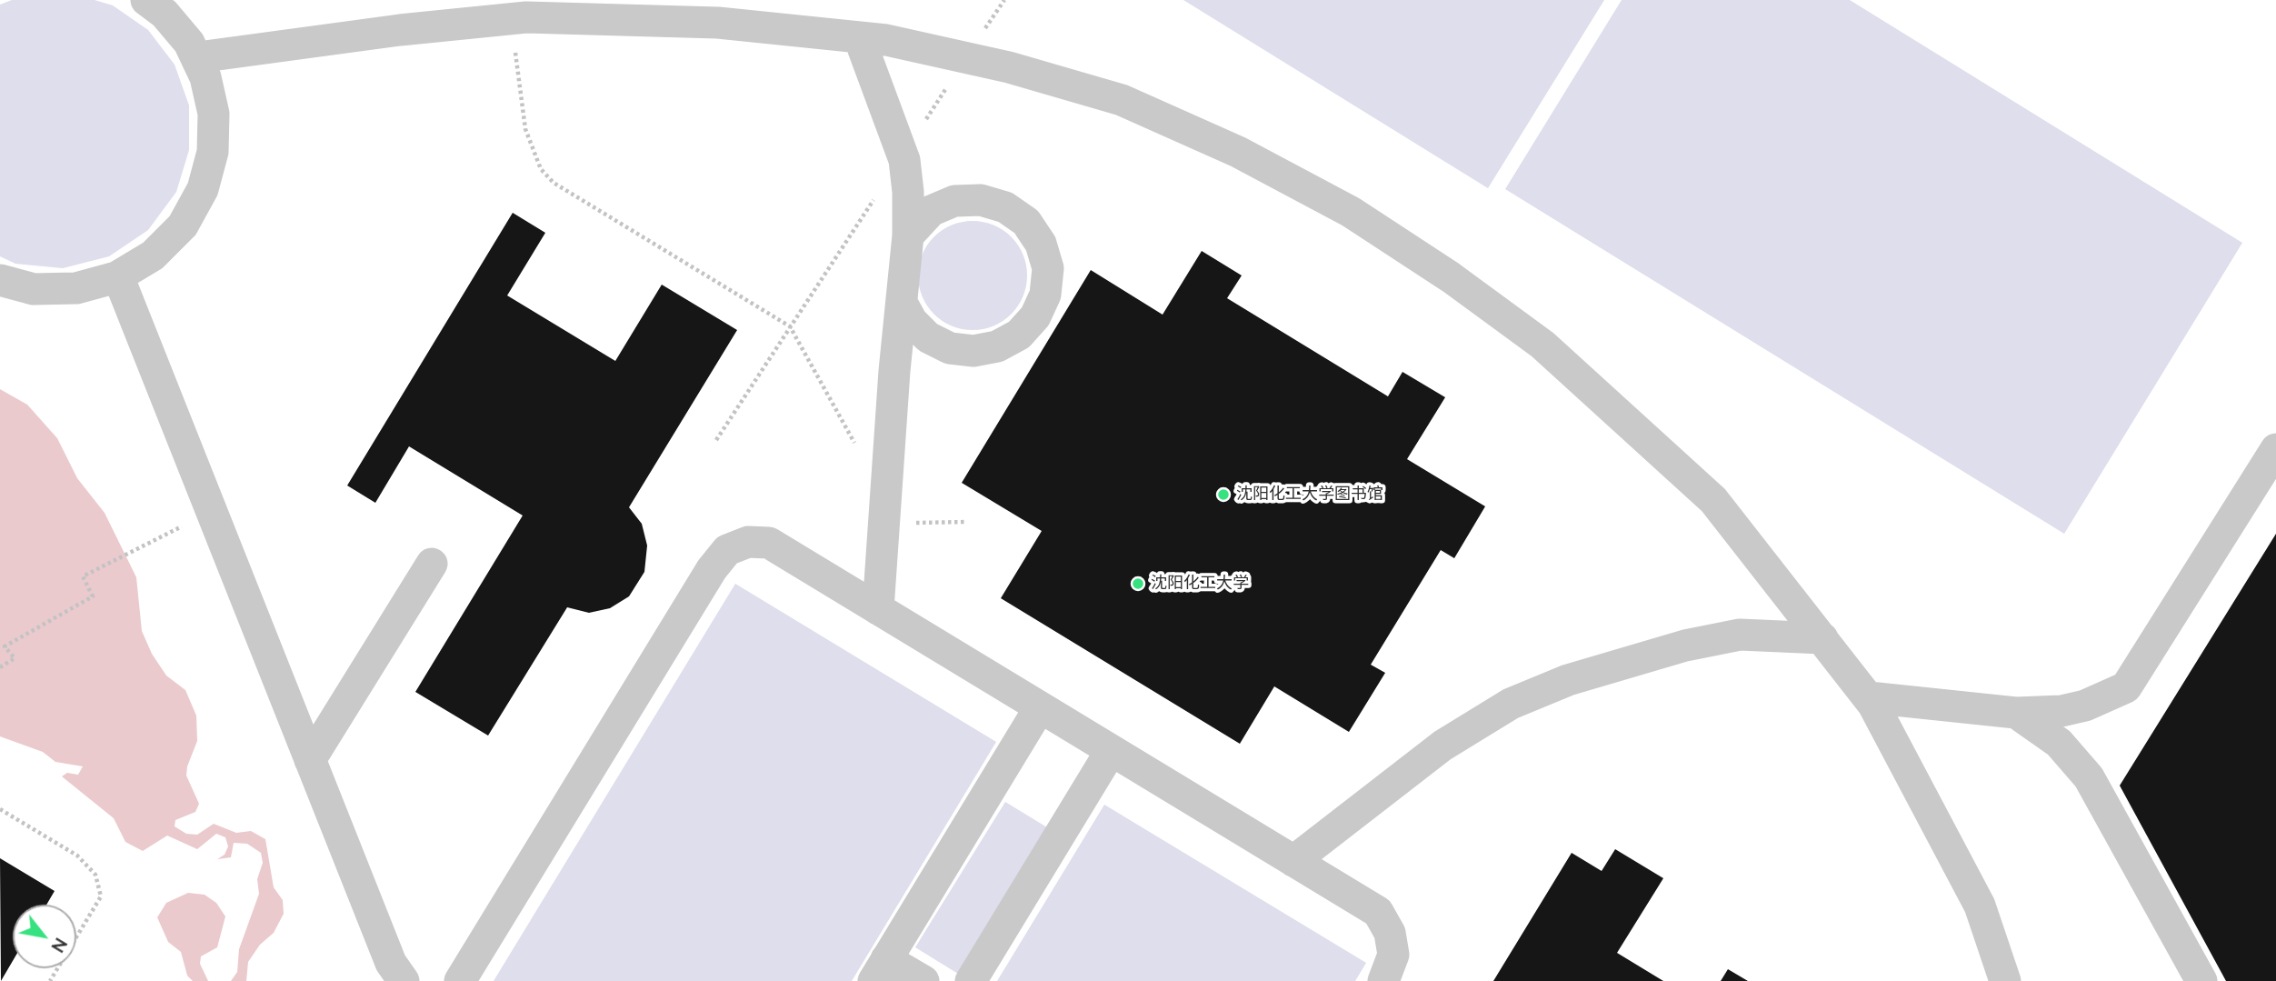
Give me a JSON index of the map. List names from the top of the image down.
{
  "places": ["沈阳化工大学图书馆", "沈阳化工大学"],
  "north": "bottom right"
}
